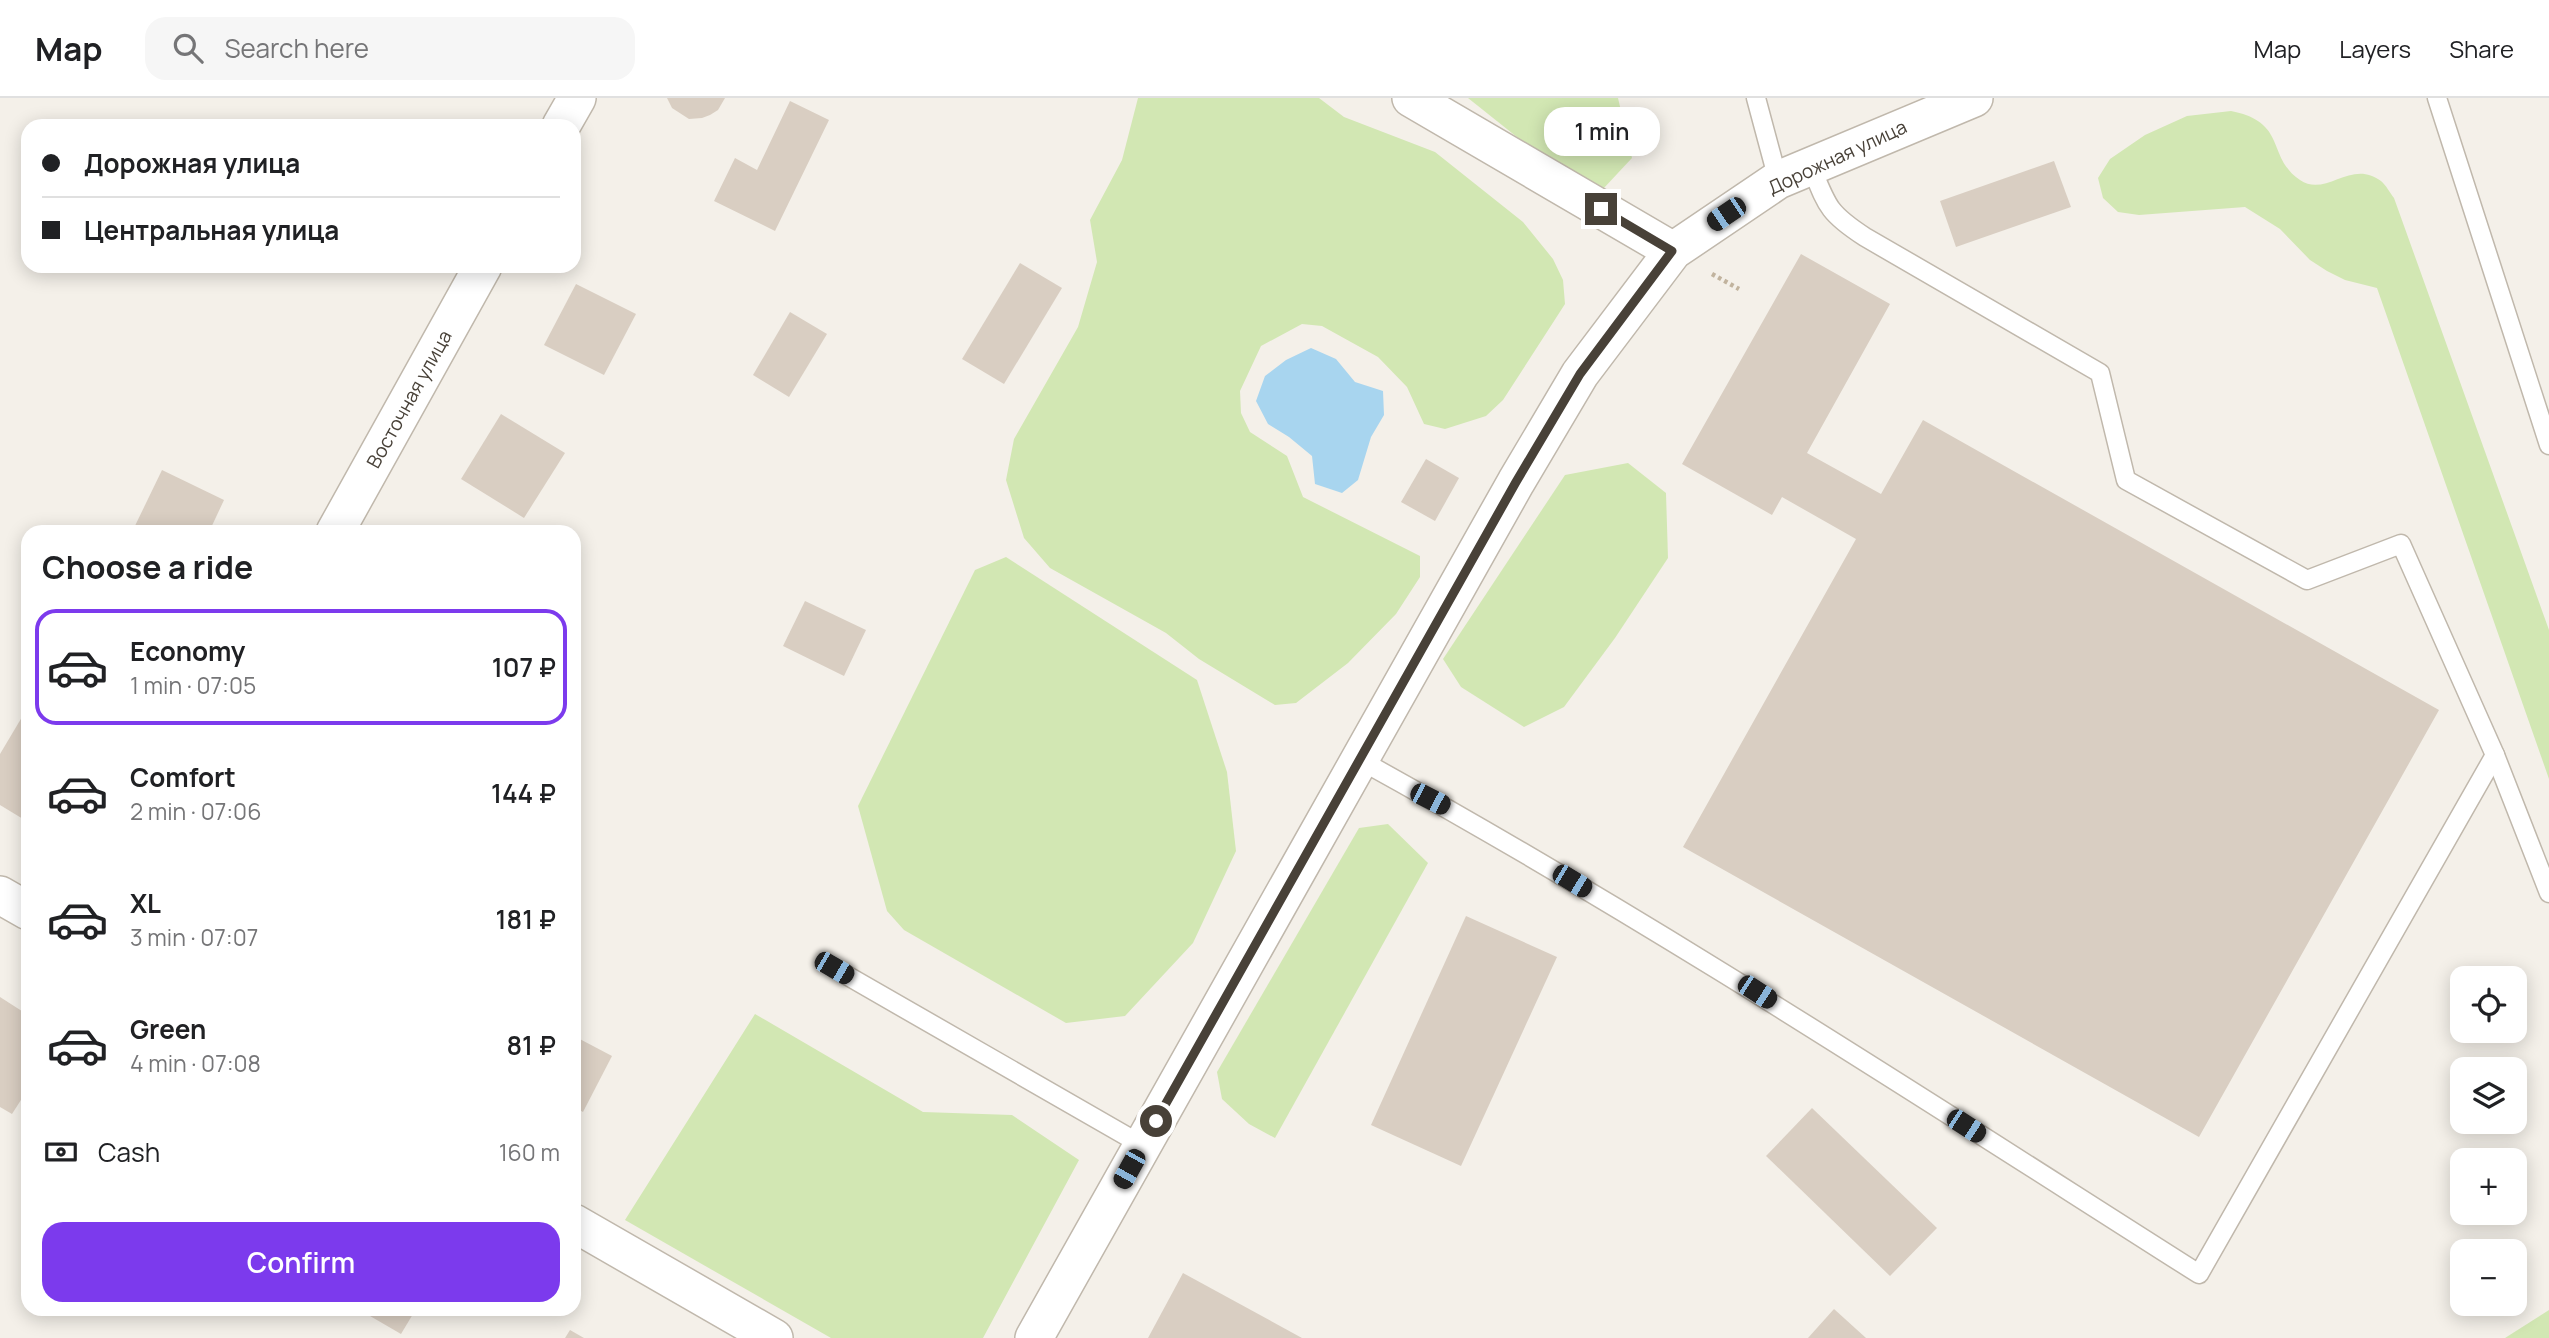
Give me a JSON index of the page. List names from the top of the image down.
{
  "streets": {
    "street": ["Дорожная улица", "Восточная улица"]
  },
  "page": {
    "header": "Map",
    "search": "Search here",
    "nav": ["Map", "Layers", "Share"],
    "bubble": "1 min",
    "banner": ["Дорожная улица", "Центральная улица"],
    "heading": "Choose a ride",
    "list": [
      {
        "name": "Economy",
        "note": "1 min · 07:05",
        "value": "107 ₽"
      },
      {
        "name": "Comfort",
        "note": "2 min · 07:06",
        "value": "144 ₽"
      },
      {
        "name": "XL",
        "note": "3 min · 07:07",
        "value": "181 ₽"
      },
      {
        "name": "Green",
        "note": "4 min · 07:08",
        "value": "81 ₽"
      }
    ],
    "map_buttons": ["+", "−"],
    "pay": ["Cash", "160 m"],
    "buttons": "Confirm"
  }
}
